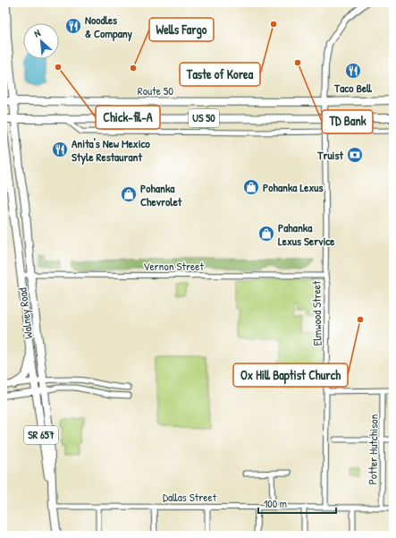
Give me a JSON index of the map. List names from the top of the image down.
{
  "streets": {
    "main road": [
      "Route 50",
      "US 50",
      "Walney Road",
      "SR 657"
    ],
    "street": [
      "Vernon Street",
      "Elmwood Street",
      "Potter Hutchison",
      "Dallas Street"
    ]
  },
  "crossings": [
    ["Route 50", "SR 657"],
    ["US 50", "Walney Road"],
    ["US 50", "Elmwood Street"],
    ["US 50", "SR 657"],
    ["Vernon Street", "Walney Road"],
    ["Vernon Street", "Elmwood Street"],
    ["Walney Road", "SR 657"],
    ["Walney Road", "Dallas Street"],
    ["Elmwood Street", "Dallas Street"],
    ["Potter Hutchison", "Dallas Street"]
  ],
  "places": {
    "other": [
      "Taste of Korea",
      "TD Bank",
      "Chick-fil-A",
      "Wells Fargo",
      "Ox Hill Baptist Church"
    ],
    "restaurant": ["Noodles & Company", "Taco Bell", "Anita's New Mexico Style Restaurant"],
    "bank": ["Truist"],
    "shop": ["Pohanka Lexus", "Pohanka Chevrolet", "Pahanka Lexus Service"]
  },
  "scale_bar": "100 m",
  "north": "top left"
}
